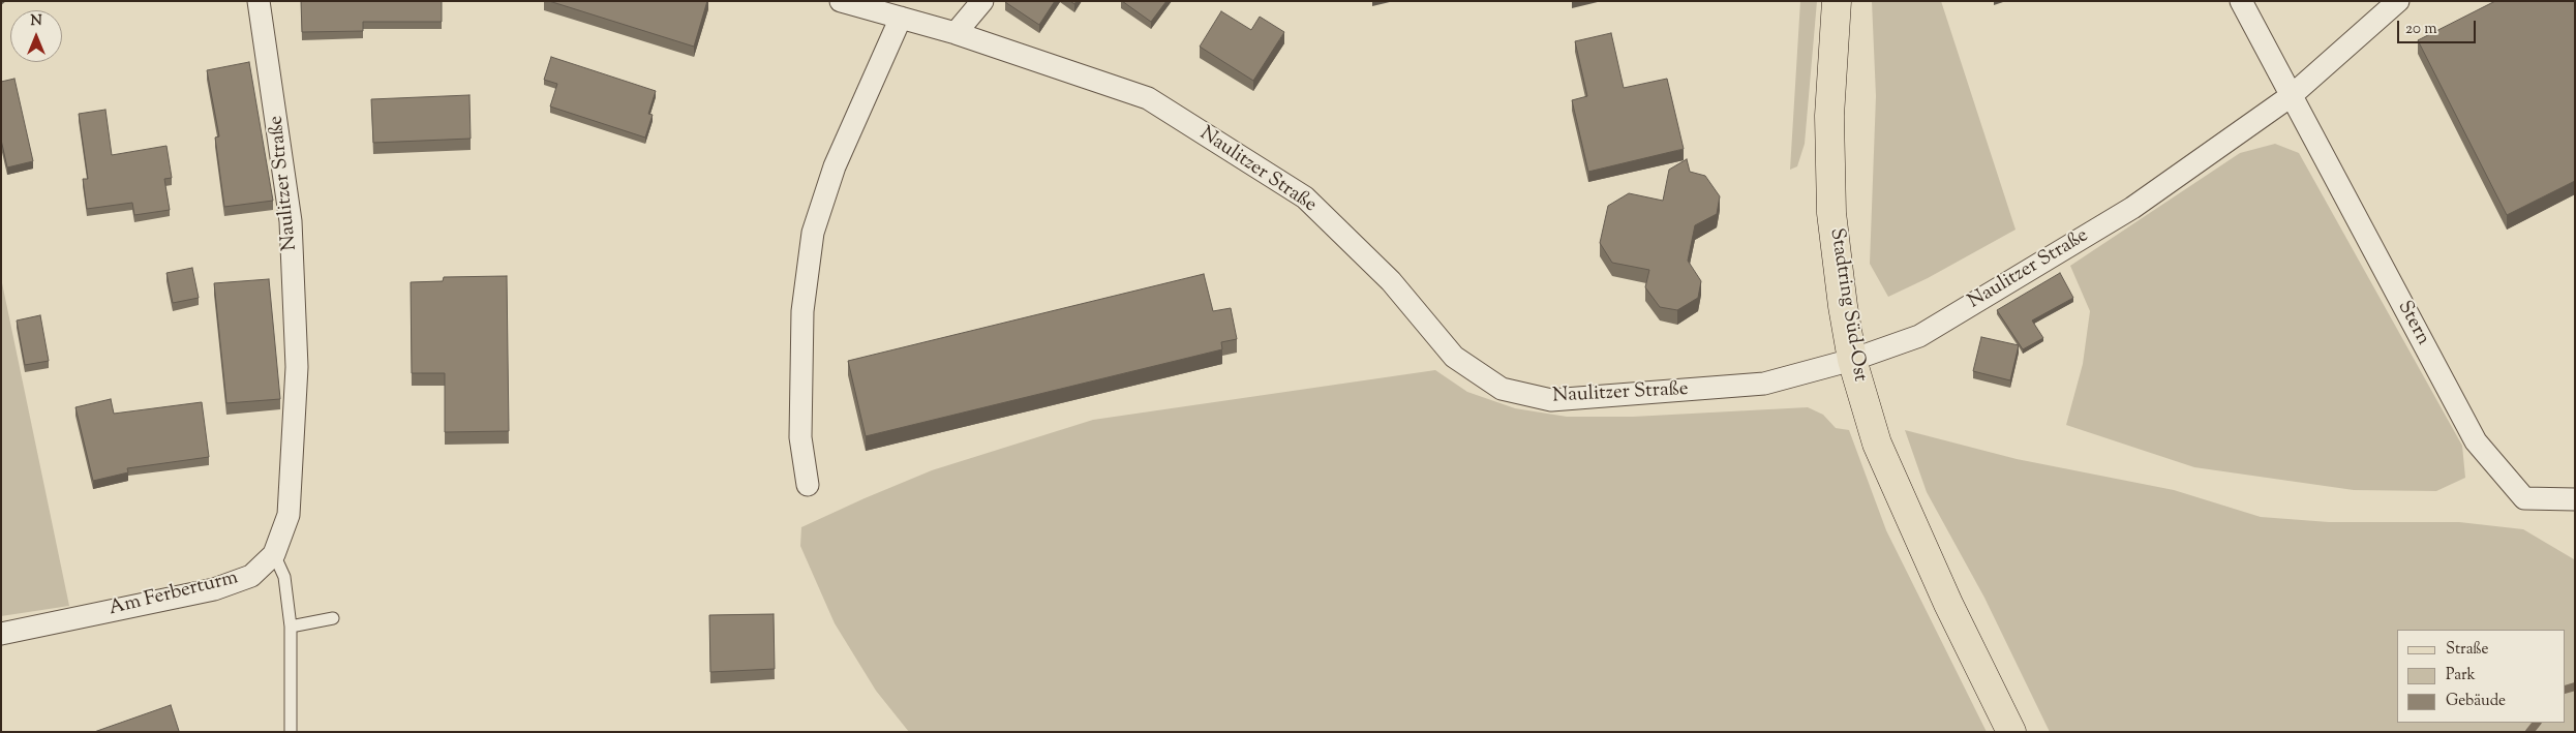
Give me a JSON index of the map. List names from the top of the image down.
{
  "streets": {
    "main road": ["Stadtring Süd-Ost"],
    "street": ["Naulitzer Straße", "Stern", "Am Ferberturm"]
  },
  "crossings": [
    ["Naulitzer Straße", "Stadtring Süd-Ost"],
    ["Naulitzer Straße", "Stern"],
    ["Naulitzer Straße", "Am Ferberturm"]
  ],
  "legend": ["Straße", "Park", "Gebäude"],
  "scale_bar": "20 m",
  "north": "top"
}
